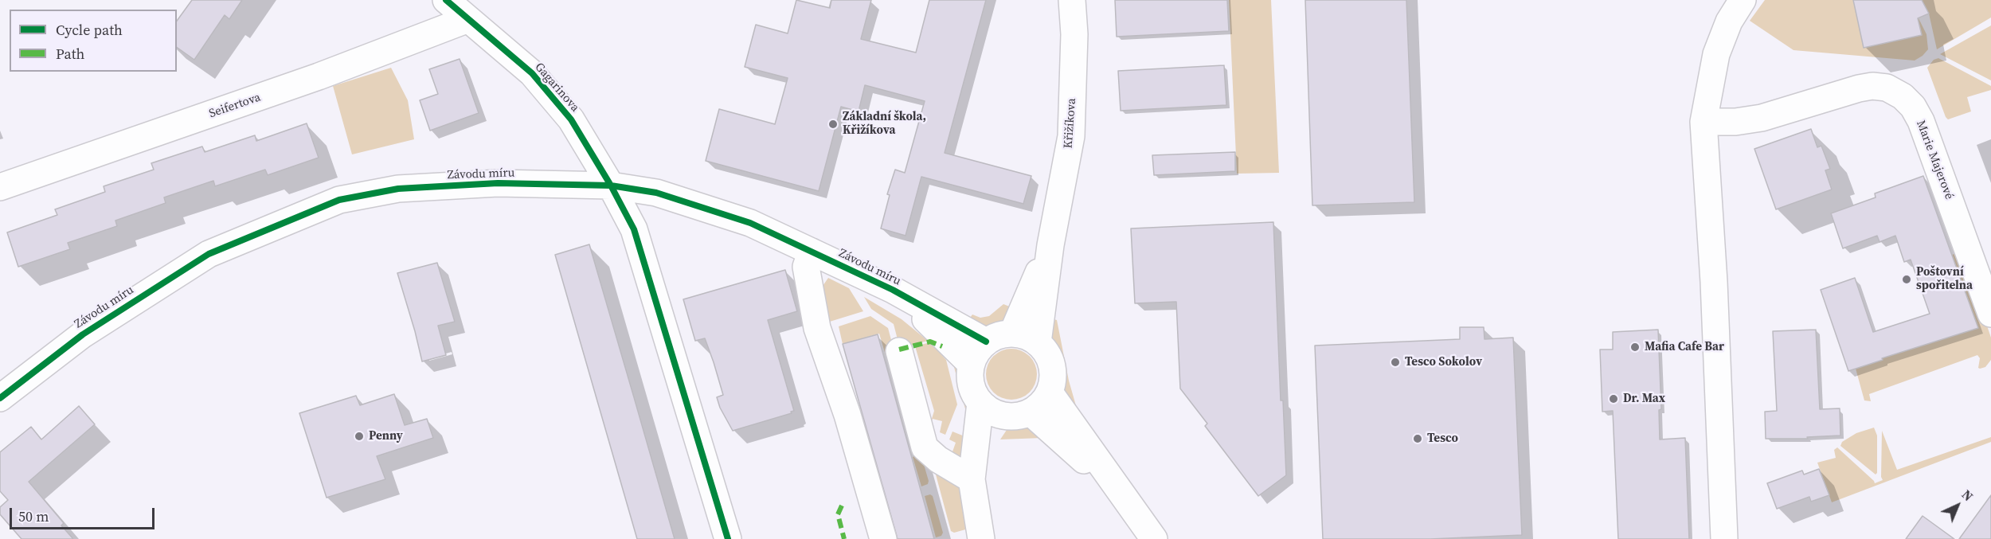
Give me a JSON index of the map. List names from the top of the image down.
{
  "streets": {
    "street": [
      "Gagarinova",
      "Seifertova",
      "Křižíkova",
      "Marie Majerové",
      "Závodu míru"
    ]
  },
  "crossings": [
    ["Gagarinova", "Seifertova"],
    ["Gagarinova", "Závodu míru"],
    ["Křižíkova", "Závodu míru"]
  ],
  "places": [
    "Základní škola, Křižíkova",
    "Poštovní spořitelna",
    "Mafia Cafe Bar",
    "Tesco Sokolov",
    "Dr. Max",
    "Penny",
    "Tesco"
  ],
  "legend": ["Cycle path", "Path"],
  "scale_bar": "50 m",
  "north": "top right"
}
